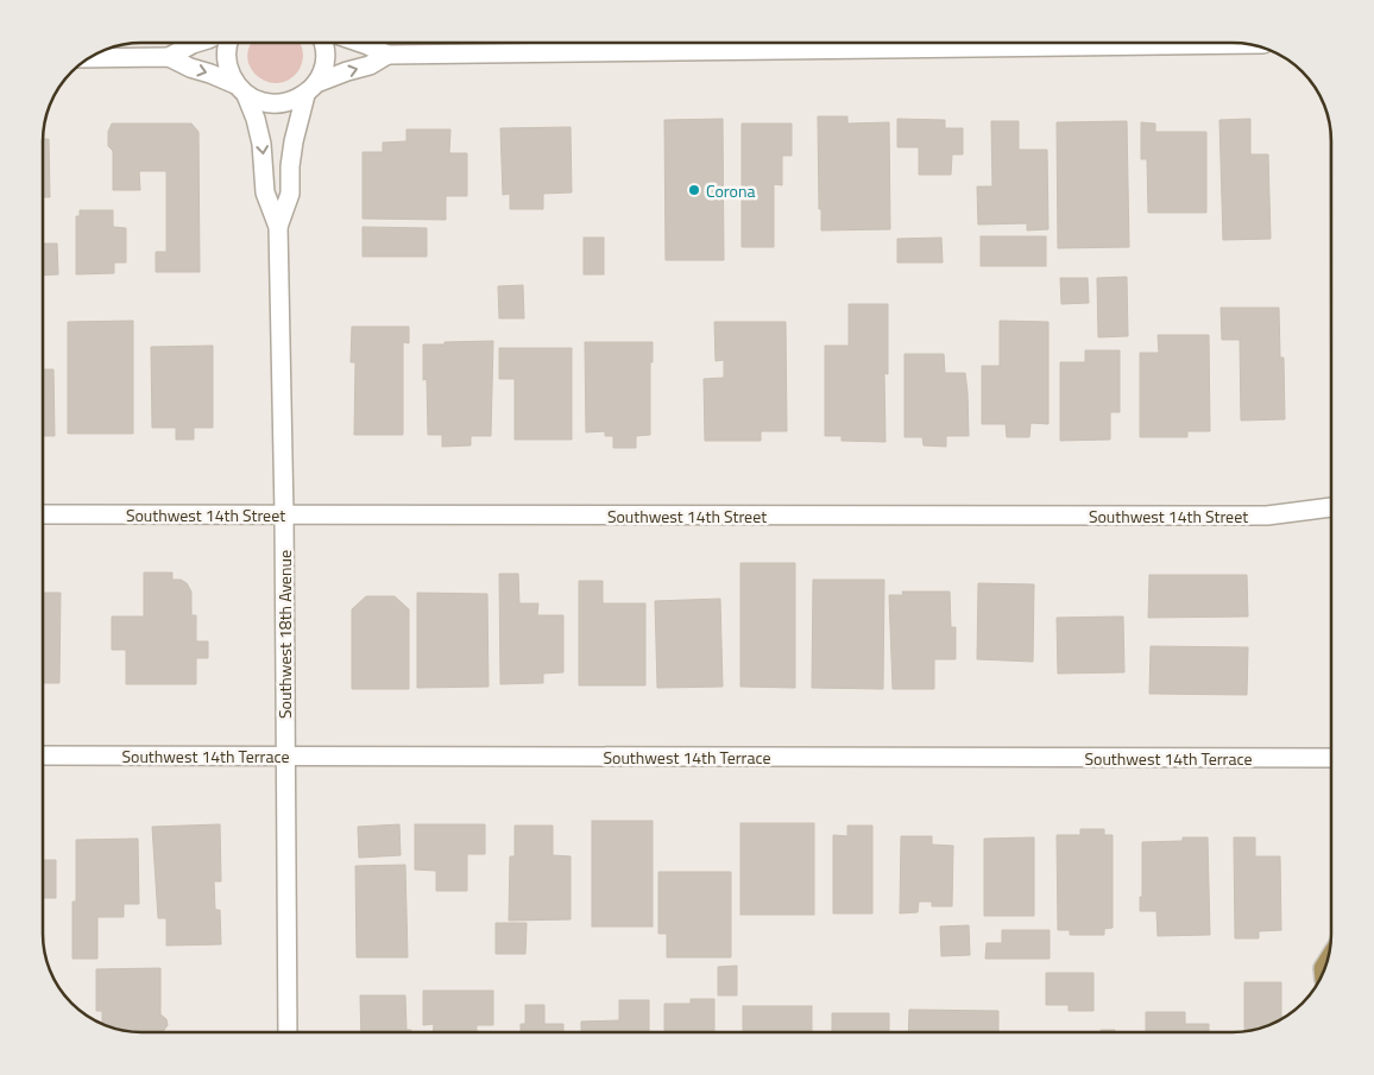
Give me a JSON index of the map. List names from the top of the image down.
{
  "streets": {
    "street": ["Southwest 14th Street", "Southwest 18th Avenue", "Southwest 14th Terrace"]
  },
  "crossings": [
    ["Southwest 14th Street", "Southwest 18th Avenue"],
    ["Southwest 18th Avenue", "Southwest 14th Terrace"]
  ],
  "places": ["Corona"]
}
